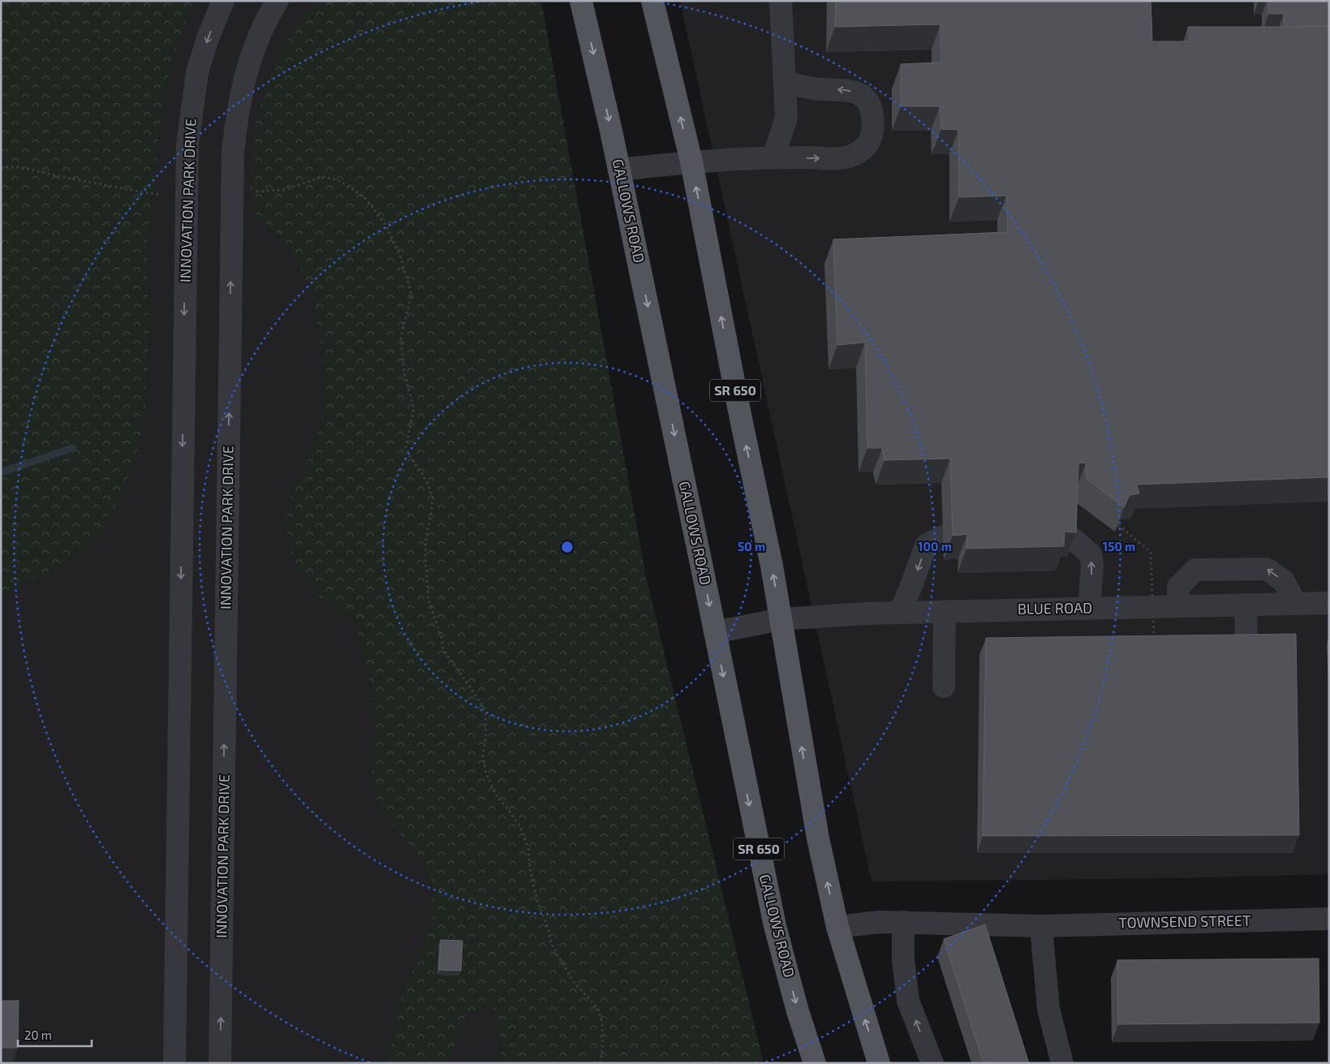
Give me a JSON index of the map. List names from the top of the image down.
{
  "streets": {
    "main road": ["GALLOWS ROAD", "SR 650"],
    "street": ["INNOVATION PARK DRIVE", "BLUE ROAD", "TOWNSEND STREET"]
  },
  "crossings": [
    ["GALLOWS ROAD", "BLUE ROAD"],
    ["SR 650", "BLUE ROAD"],
    ["SR 650", "TOWNSEND STREET"]
  ],
  "scale_bar": "20 m",
  "rings": ["50 m", "100 m", "150 m"]
}
